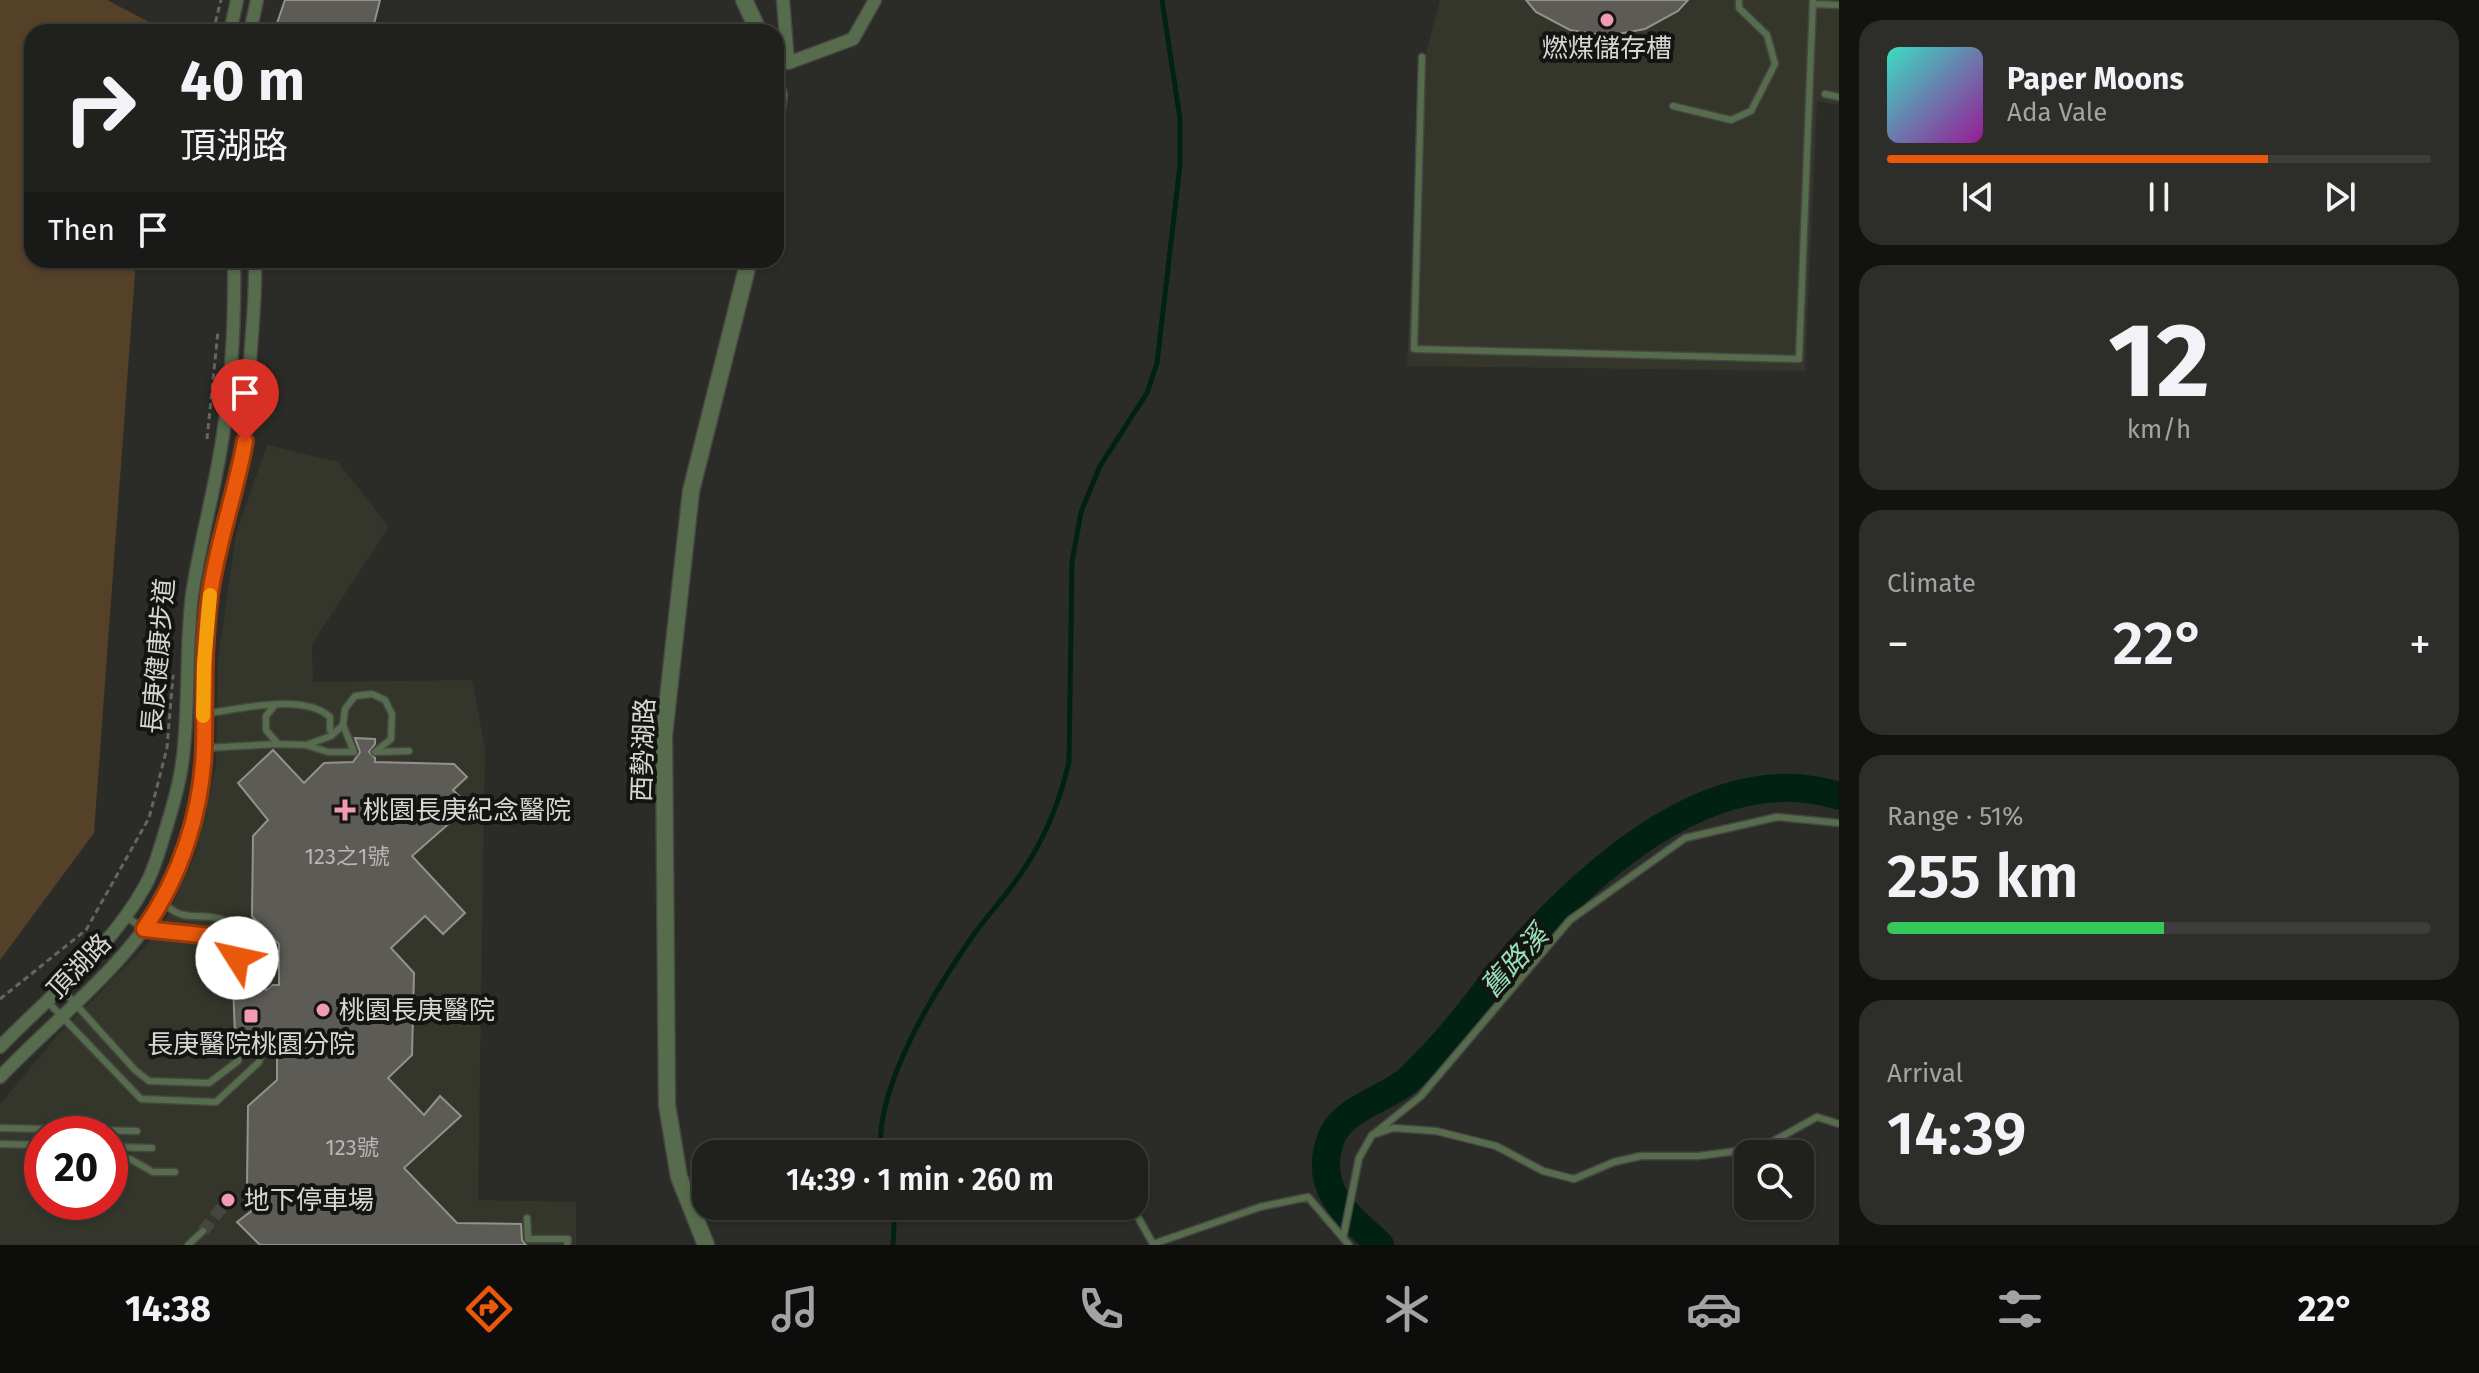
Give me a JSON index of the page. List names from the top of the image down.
{
  "streets": {
    "street": ["西勢湖路", "頂湖路"],
    "path": ["長庚健康步道"]
  },
  "water": ["舊路溪"],
  "places": {
    "other": ["燃煤儲存槽", "桃園長庚醫院", "地下停車場"],
    "health": ["桃園長庚紀念醫院"],
    "transit": ["長庚醫院桃園分院"]
  },
  "house_numbers": ["123之1號", "123號"],
  "page": {
    "turn": ["40 m", "頂湖路"],
    "song": ["Paper Moons", "Ada Vale"],
    "then": "Then",
    "tile": [
      ["12", "km/h"],
      "Climate",
      ["Range · 51%", "255 km"],
      ["Arrival", "14:39"]
    ],
    "heat": ["−", "22°", "+"],
    "limit": "20",
    "trip": "14:39 · 1 min · 260 m",
    "tabs": ["14:38", "22°"]
  }
}
